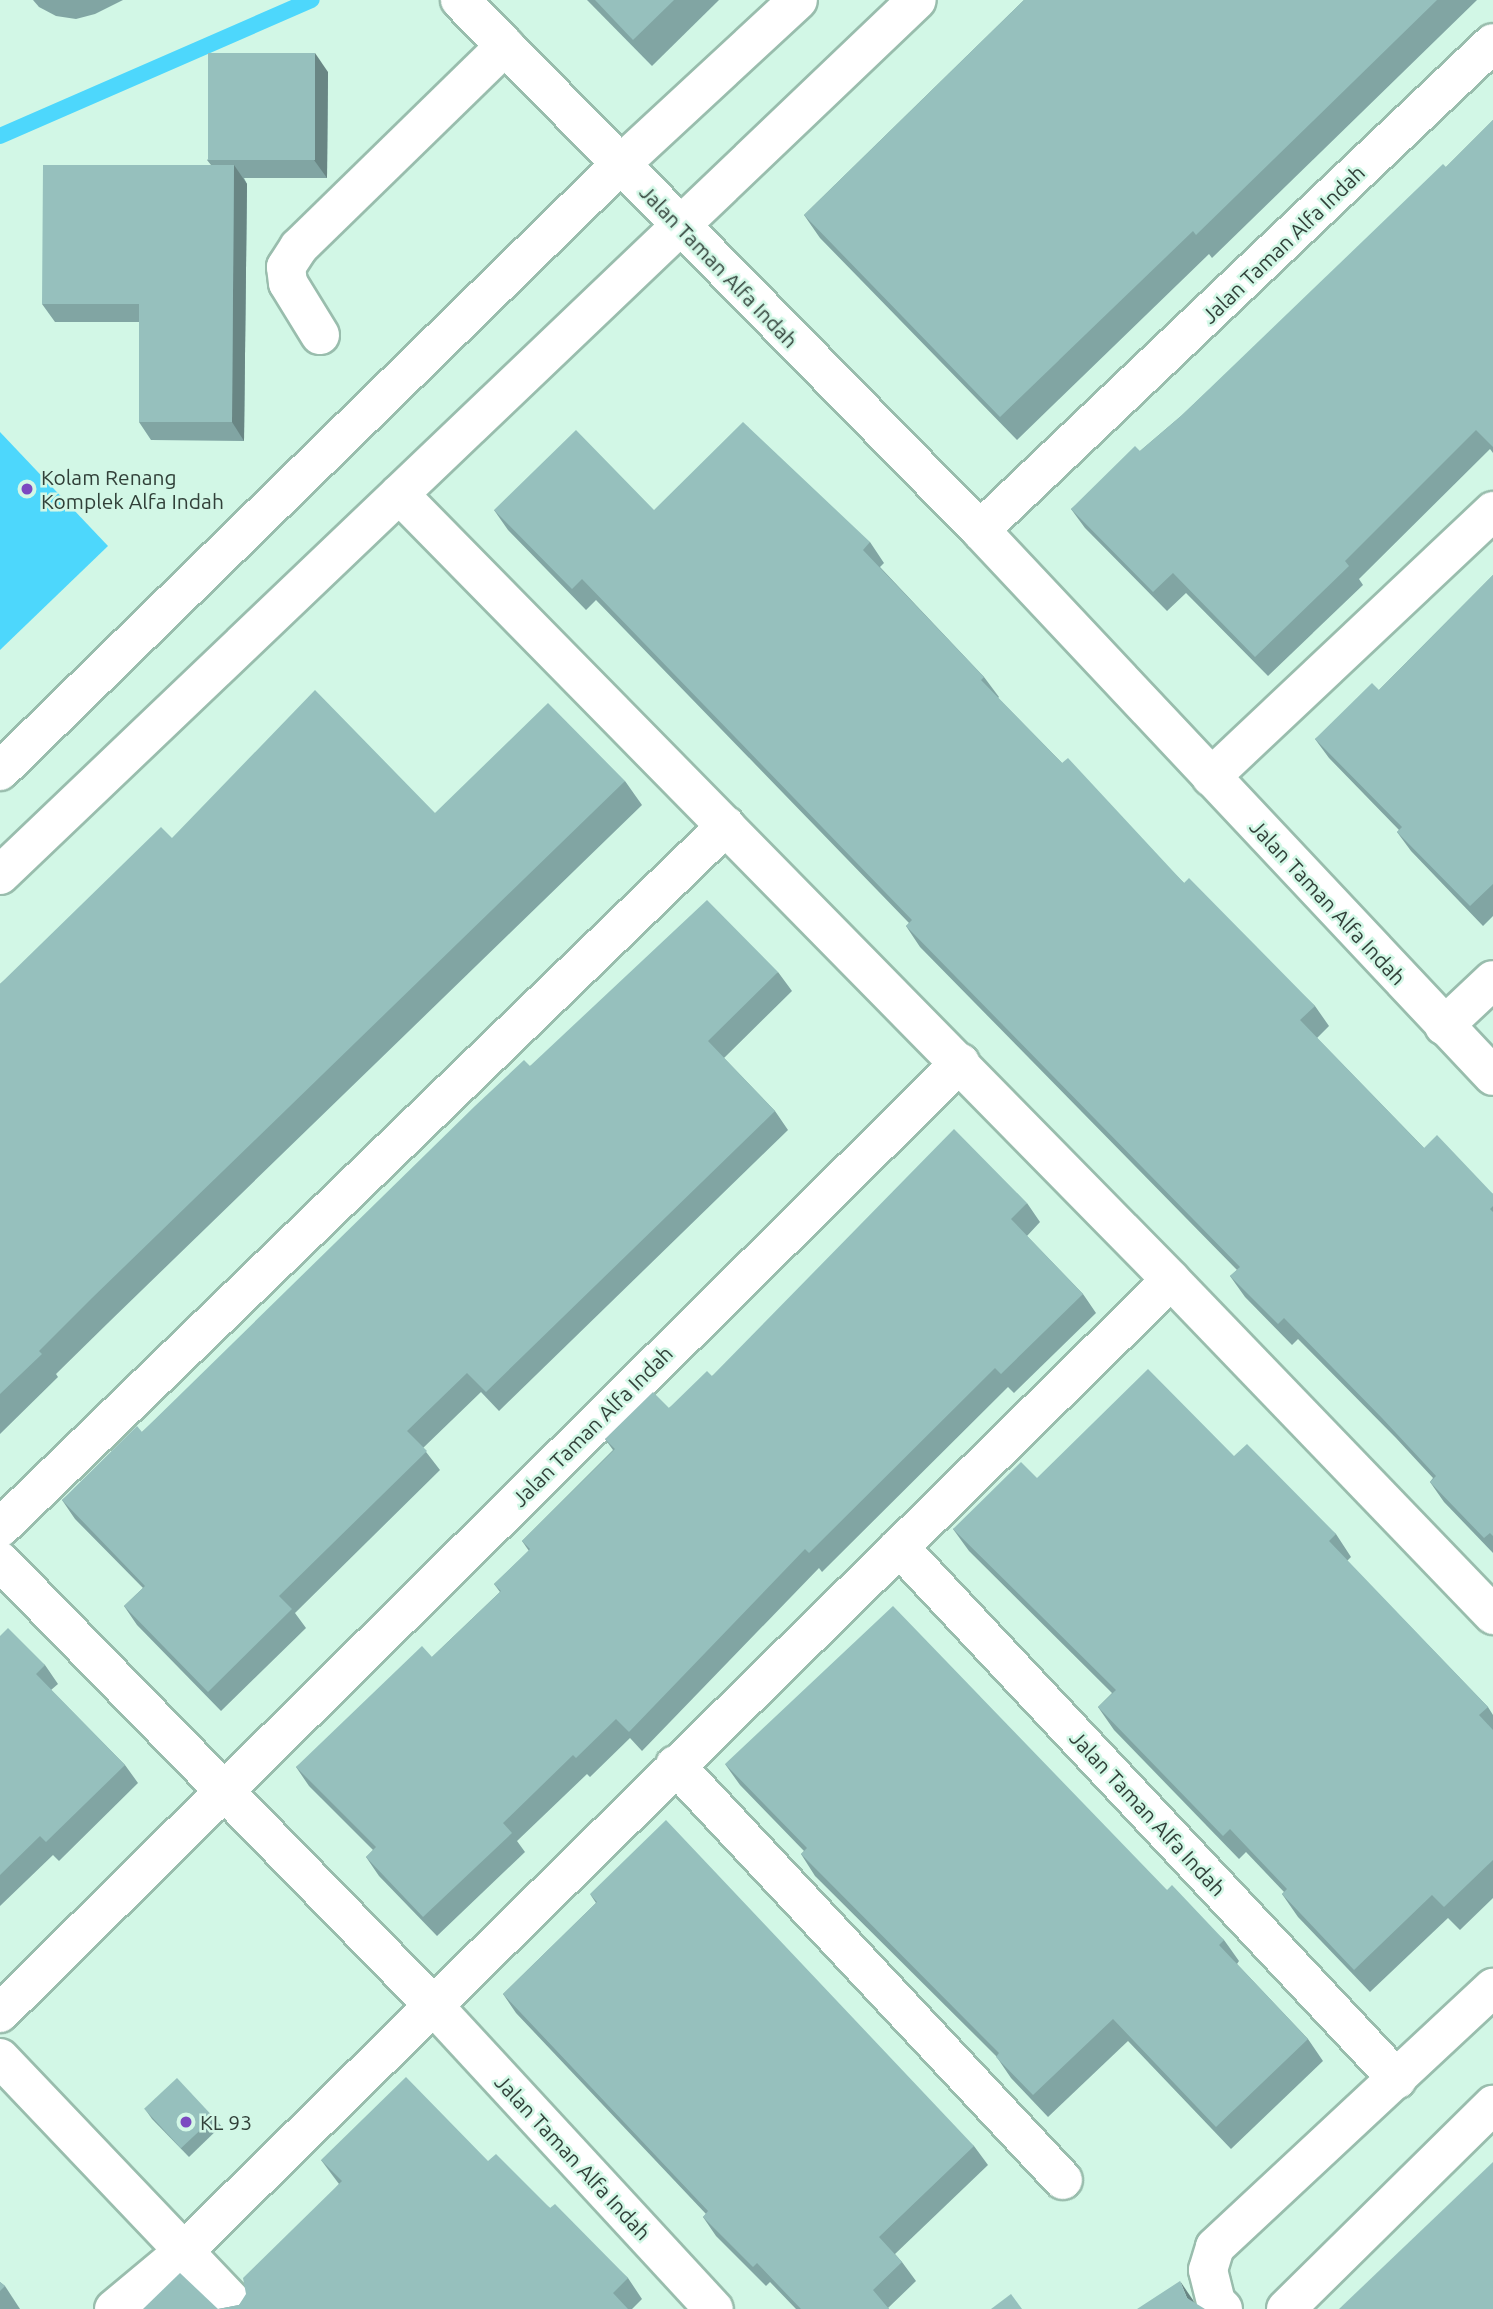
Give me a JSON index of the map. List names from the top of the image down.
{
  "streets": {
    "street": ["Jalan Taman Alfa Indah"]
  },
  "places": ["Kolam Renang Komplek Alfa Indah", "KL 93"]
}
